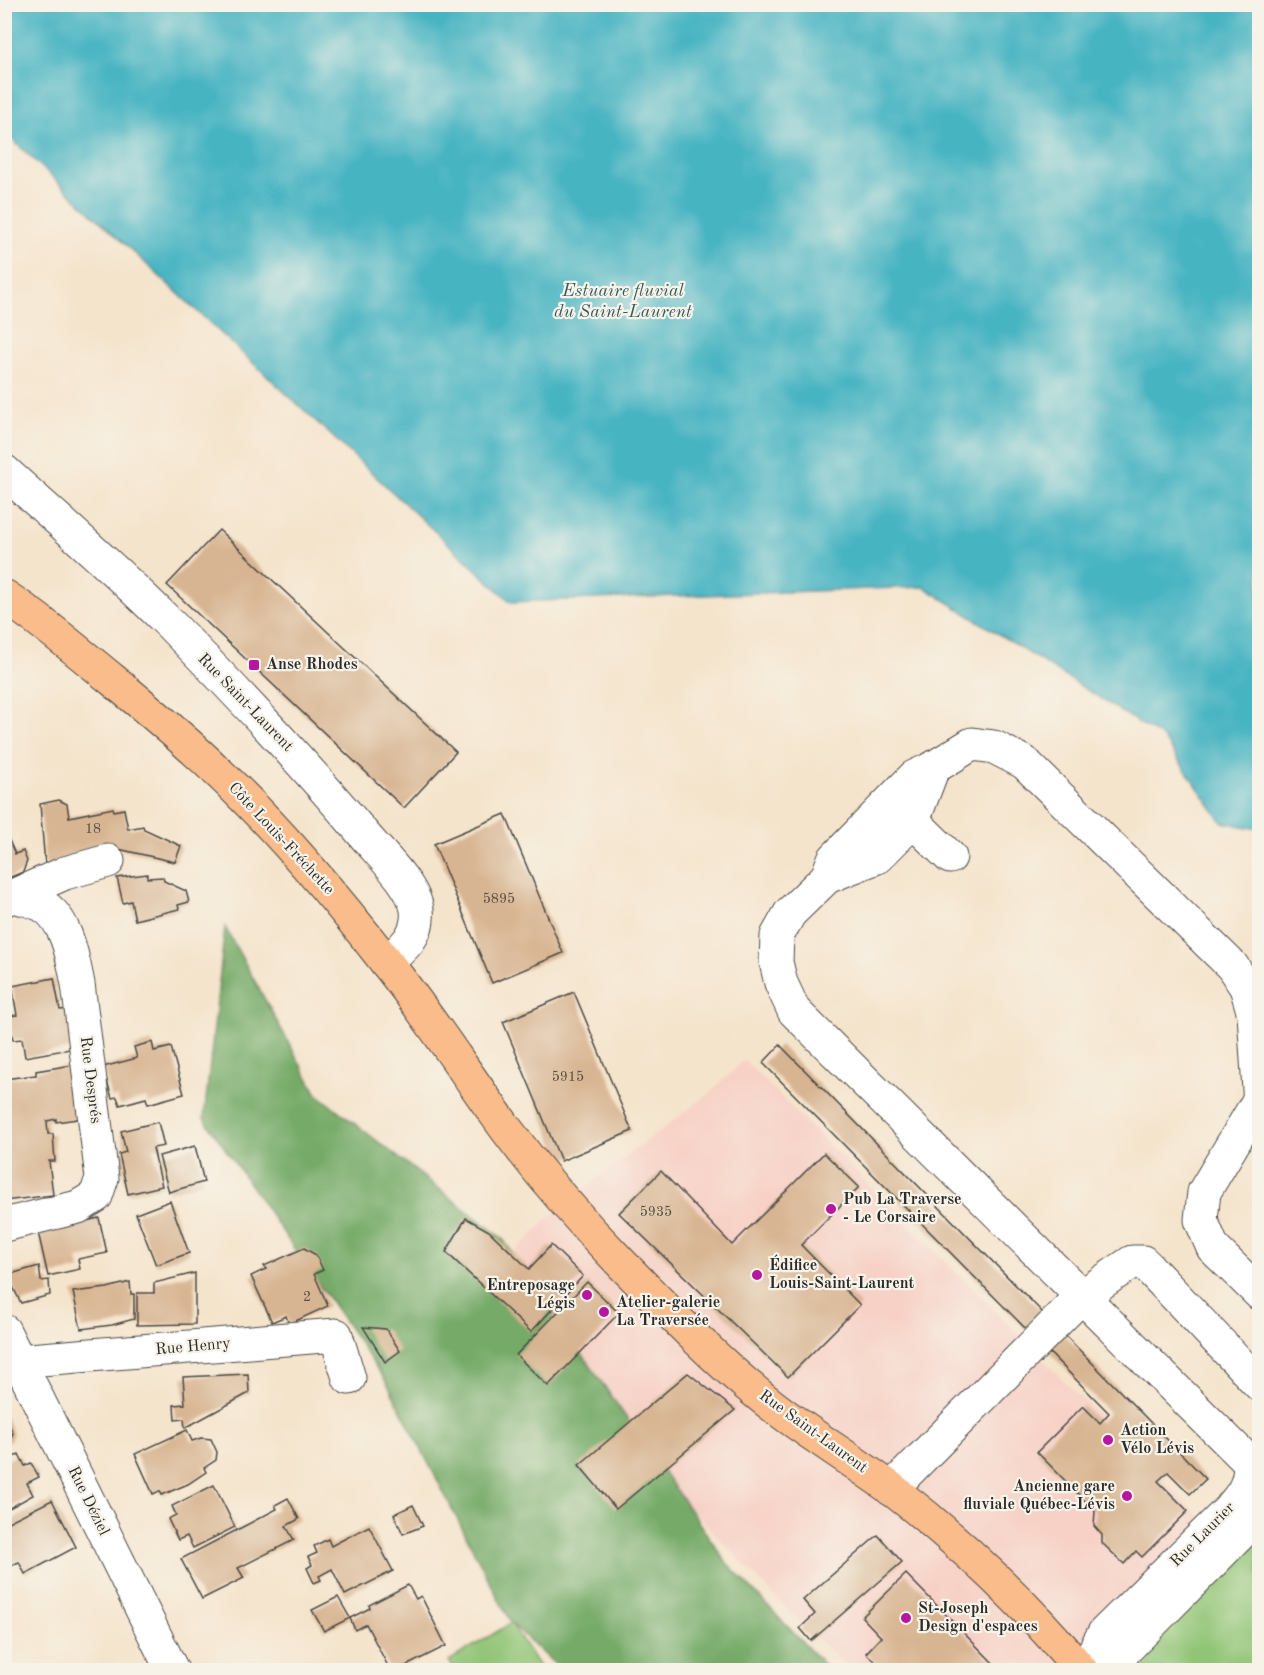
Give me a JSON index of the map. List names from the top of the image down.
{
  "streets": {
    "main road": ["Rue Saint-Laurent", "Côte Louis-Fréchette"],
    "street": [
      "Rue Després",
      "Rue Henry",
      "Rue Déziel",
      "Rue Laurier"
    ]
  },
  "crossings": [
    ["Rue Saint-Laurent", "Côte Louis-Fréchette"],
    ["Rue Saint-Laurent", "Rue Laurier"],
    ["Rue Henry", "Rue Déziel"]
  ],
  "water": ["Estuaire fluvial du Saint-Laurent"],
  "places": {
    "transit": ["Anse Rhodes"],
    "other": [
      "Pub La Traverse - Le Corsaire",
      "Édifice Louis-Saint-Laurent",
      "Entreposage Légis",
      "Atelier-galerie La Traversée",
      "Action Vélo Lévis",
      "Ancienne gare fluviale Québec-Lévis",
      "St-Joseph Design d'espaces"
    ]
  },
  "house_numbers": [
    "18",
    "5895",
    "5915",
    "5935",
    "2"
  ]
}
